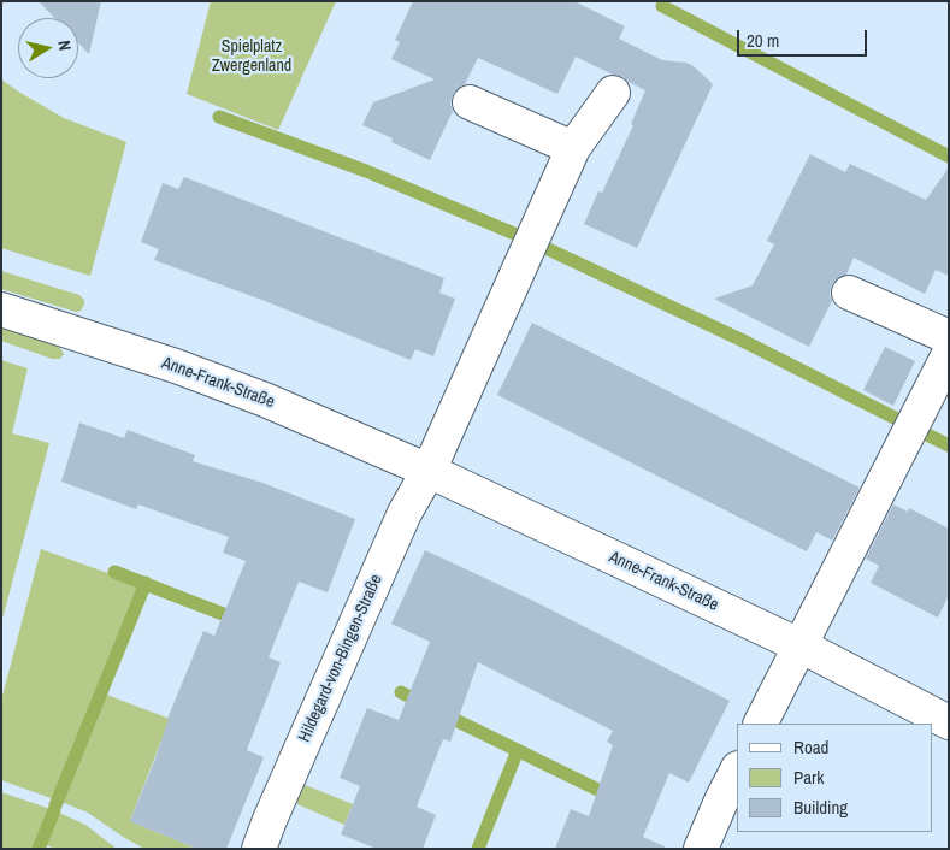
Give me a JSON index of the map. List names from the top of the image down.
{
  "streets": {
    "street": ["Anne-Frank-Straße", "Hildegard-von-Bingen-Straße"]
  },
  "crossings": [
    ["Anne-Frank-Straße", "Hildegard-von-Bingen-Straße"]
  ],
  "parks": ["Spielplatz Zwergenland"],
  "legend": ["Road", "Park", "Building"],
  "scale_bar": "20 m",
  "north": "right"
}
